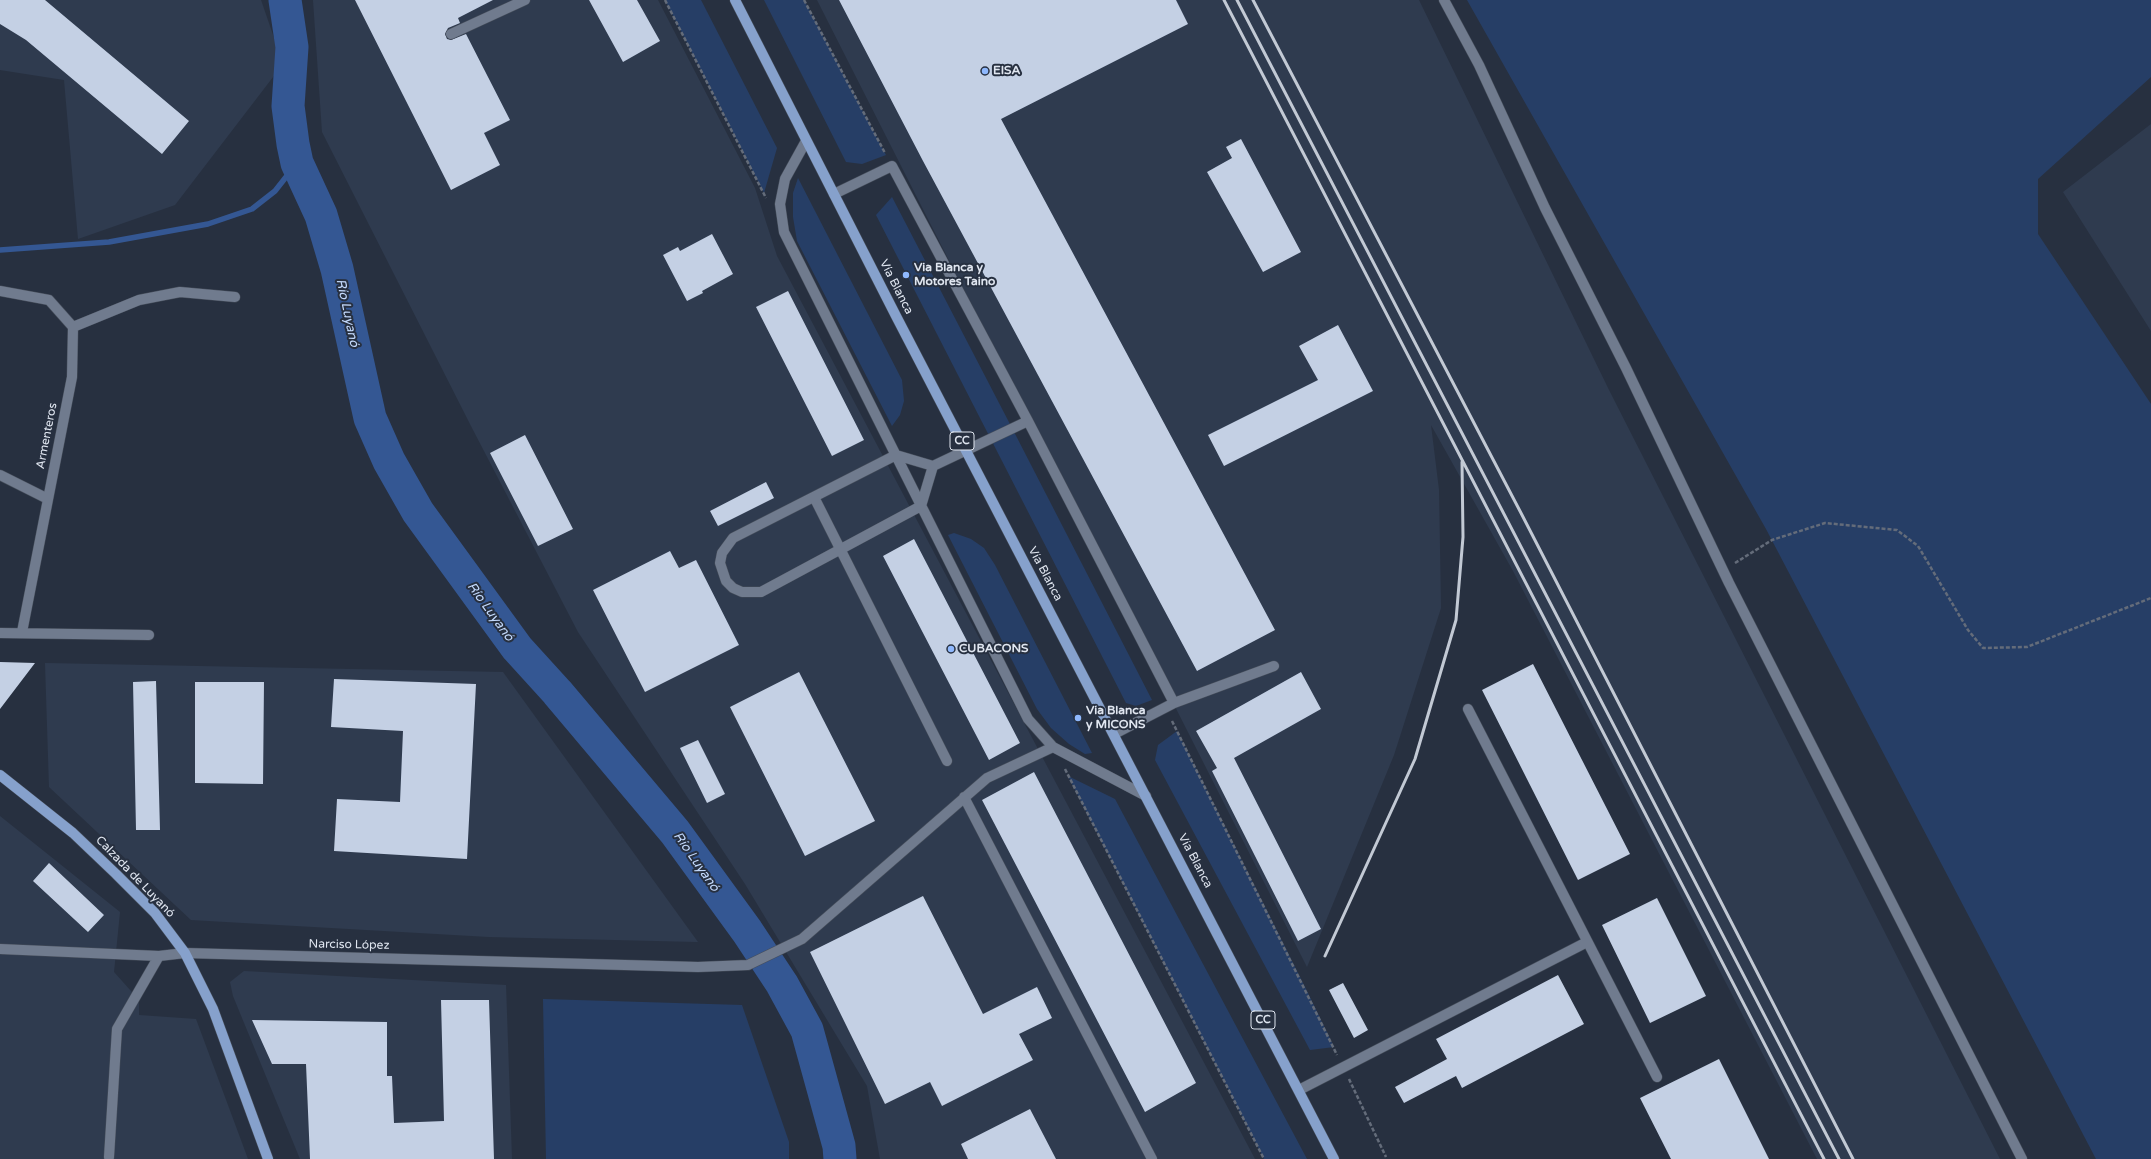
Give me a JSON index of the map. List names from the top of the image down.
{
  "streets": {
    "main road": ["Vía Blanca", "CC", "Calzada de Luyanó"],
    "street": ["Armenteros", "Narciso López"]
  },
  "crossings": [
    ["Calzada de Luyanó", "Narciso López"]
  ],
  "water": ["Río Luyanó"],
  "places": [
    "EISA",
    "Via Blanca y Motores Taino",
    "CUBACONS",
    "Via Blanca y MICONS"
  ]
}
